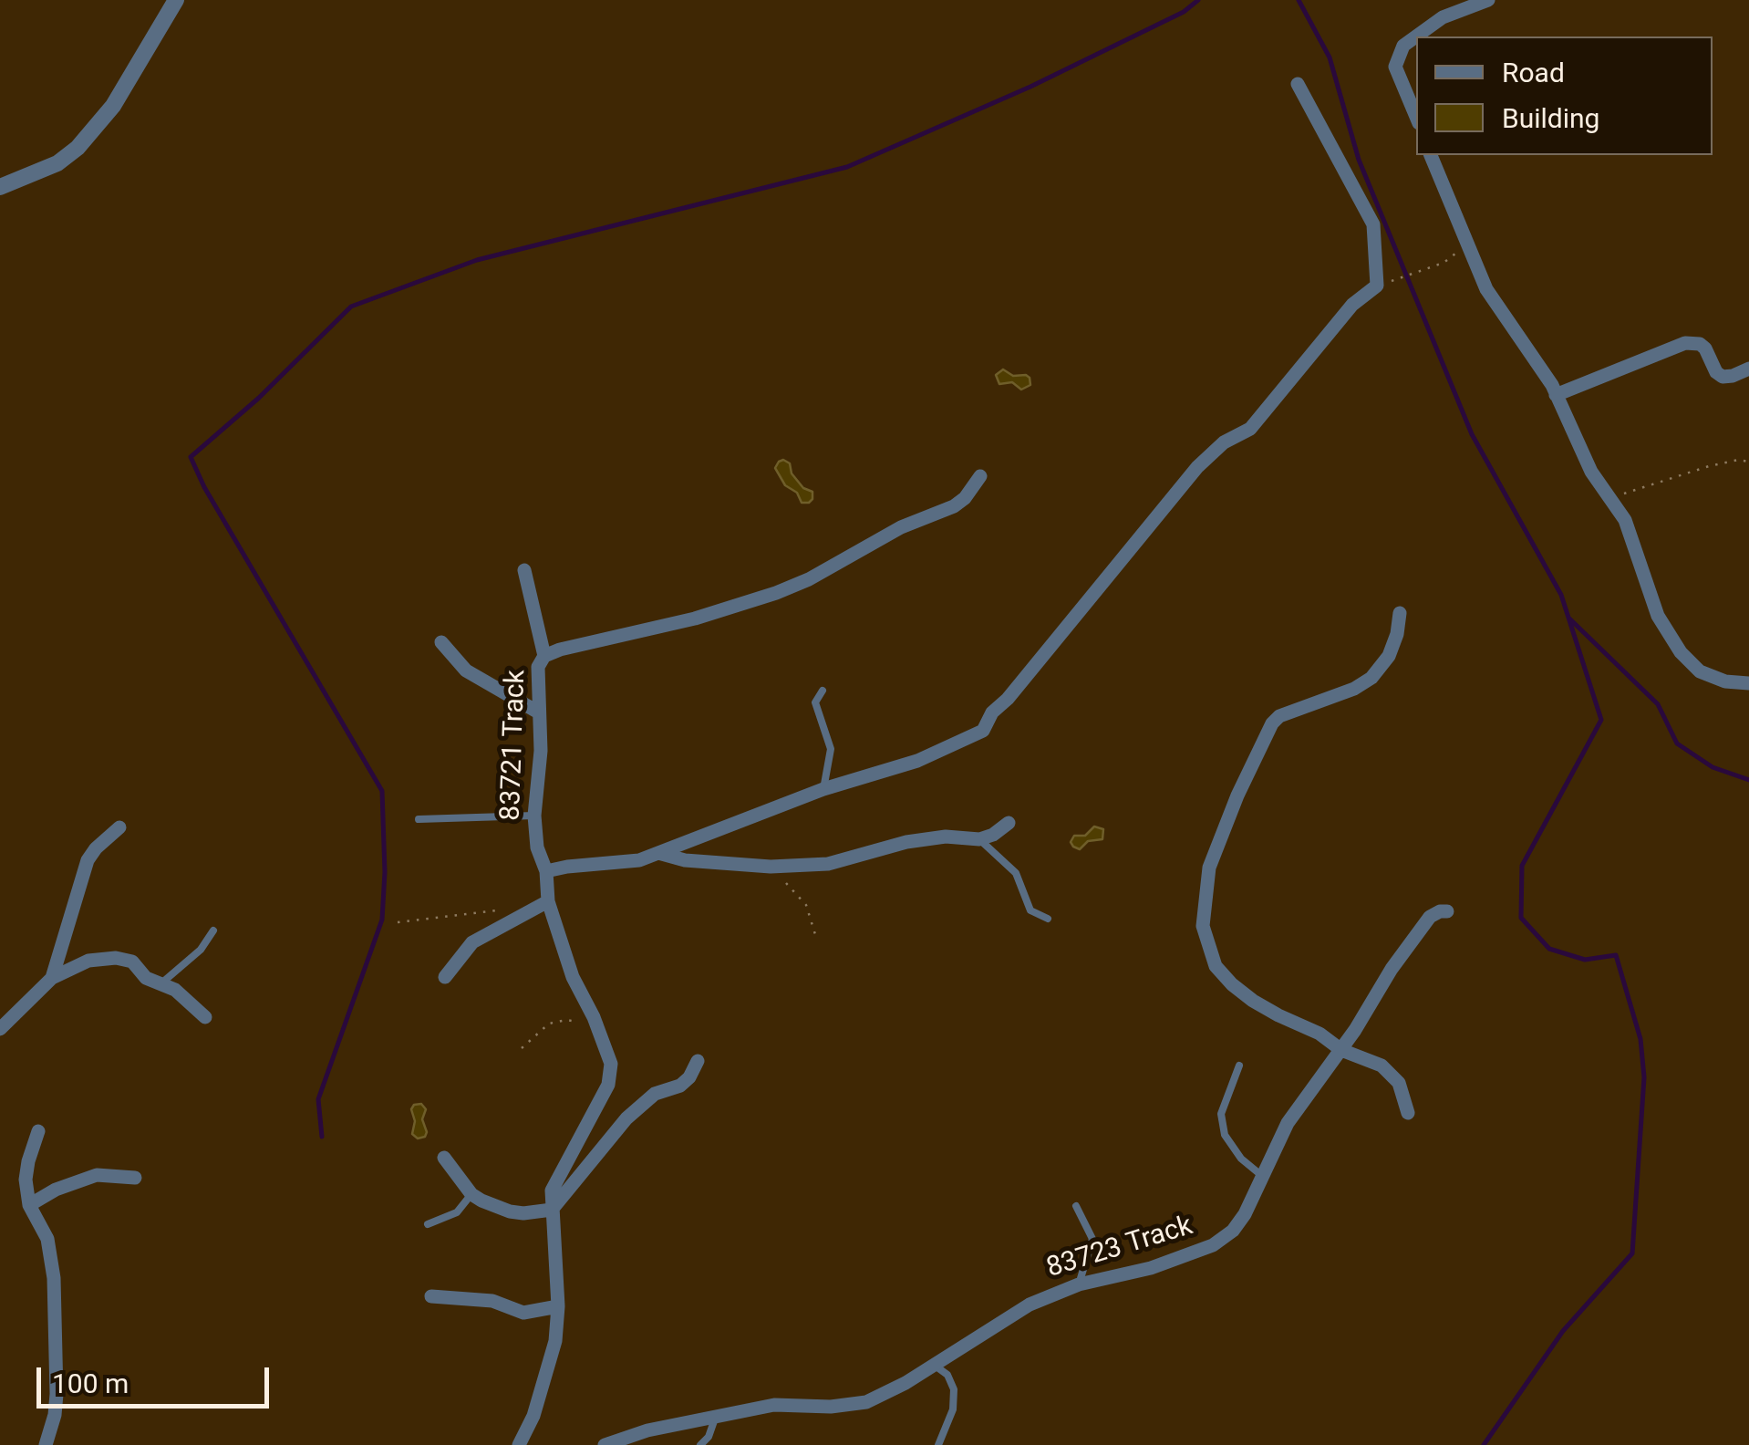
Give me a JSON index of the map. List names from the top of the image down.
{
  "streets": {
    "street": ["83721 Track", "83723 Track"]
  },
  "legend": ["Road", "Building"],
  "scale_bar": "100 m"
}
